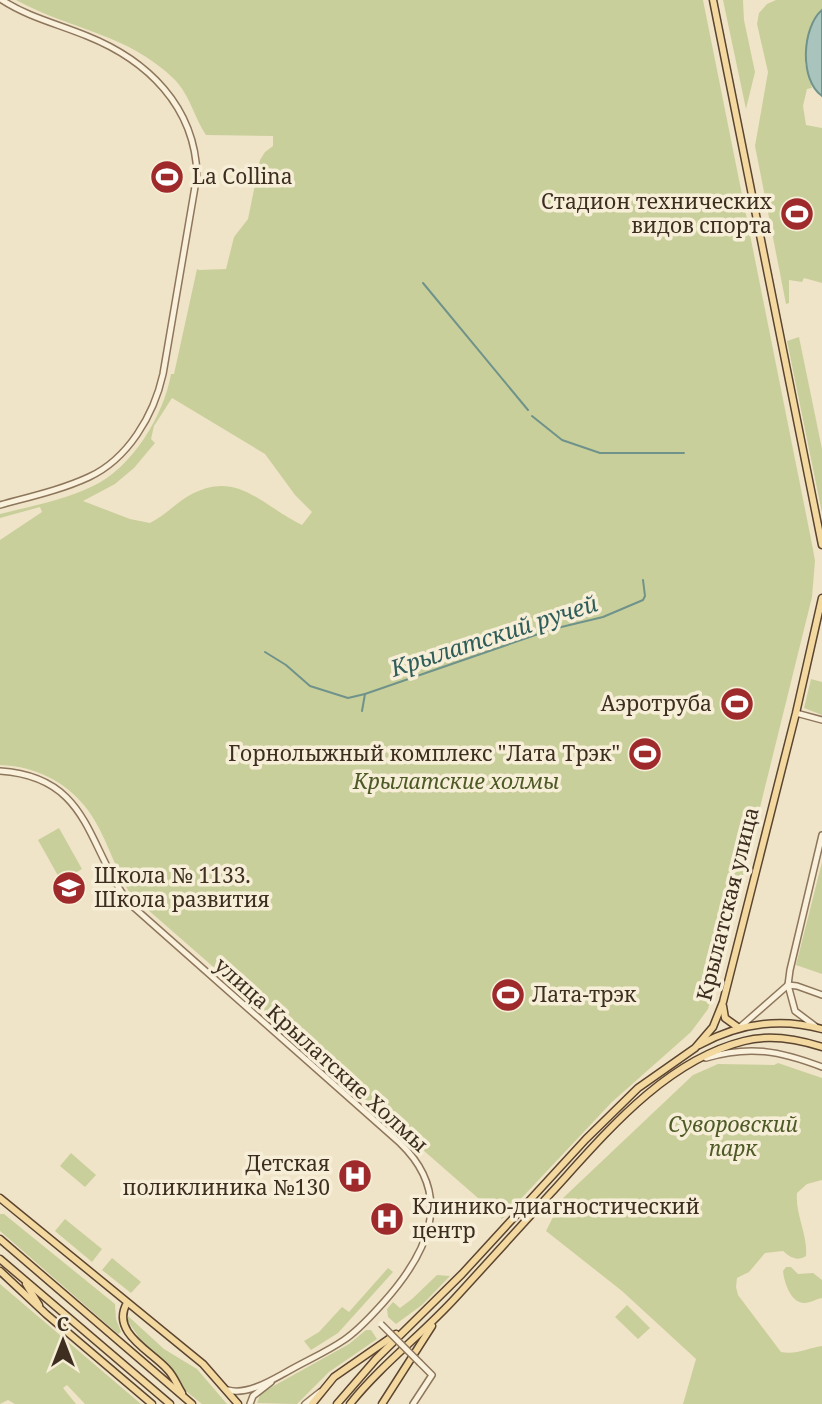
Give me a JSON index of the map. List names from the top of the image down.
{
  "streets": {
    "main road": ["Крылатская улица"],
    "street": ["улица Крылатские Холмы"]
  },
  "water": ["Крылатский ручей"],
  "parks": ["Крылатские холмы", "Суворовский парк"],
  "places": {
    "sports": [
      "La Collina",
      "Стадион технических видов спорта",
      "Аэротруба",
      "Горнолыжный комплекс \"Лата Трэк\"",
      "Лата-трэк"
    ],
    "school or university": ["Школа № 1133. Школа развития"],
    "hospital": ["Детская поликлиника №130", "Клинико-диагностический центр"]
  },
  "north": "top"
}
